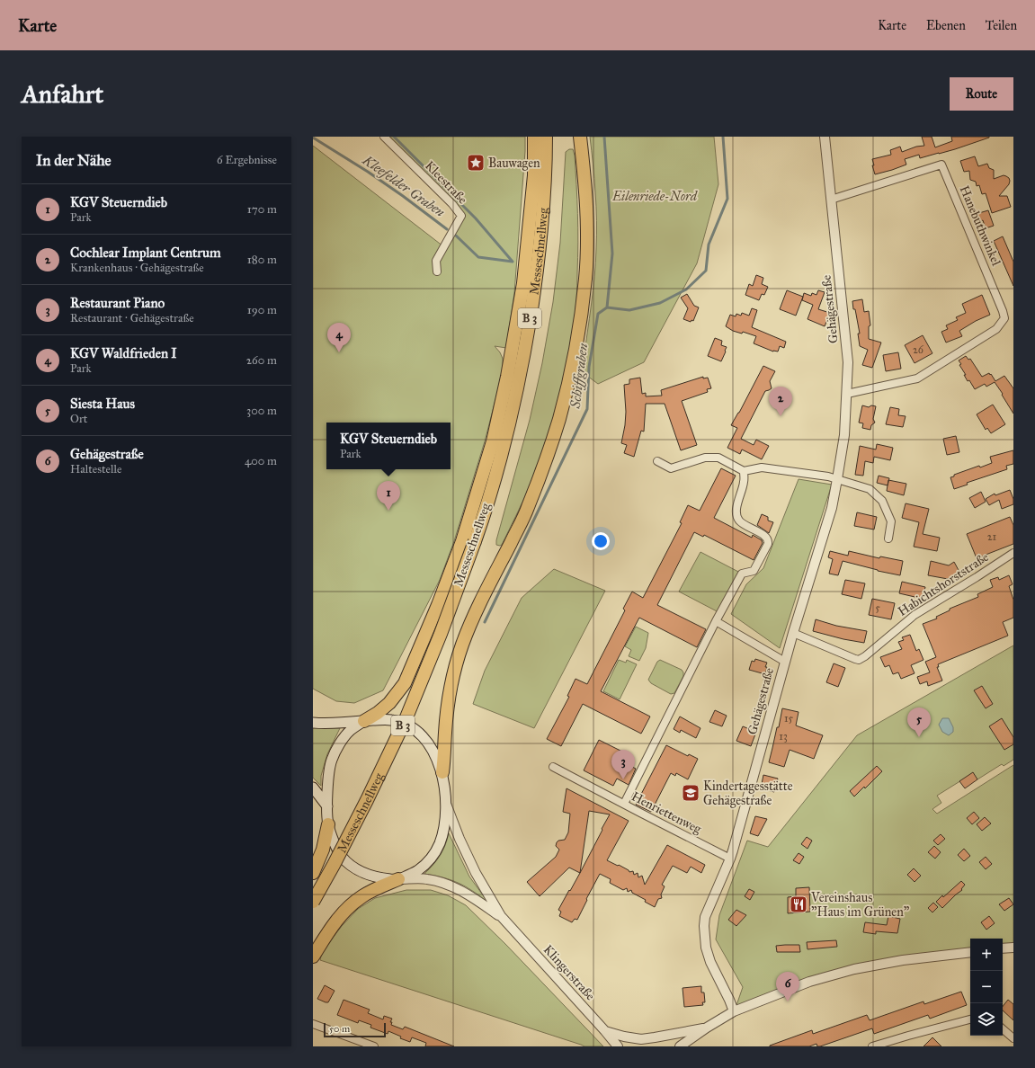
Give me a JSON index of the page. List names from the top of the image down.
{
  "streets": {
    "highway": ["Messeschnellweg", "B 3"],
    "street": [
      "Kleestraße",
      "Hanebuthwinkel",
      "Gehägestraße",
      "Habichtshorststraße",
      "Henriettenweg",
      "Klingerstraße"
    ]
  },
  "crossings": [
    ["Hanebuthwinkel", "Gehägestraße"],
    ["Gehägestraße", "Habichtshorststraße"],
    ["Gehägestraße", "Henriettenweg"]
  ],
  "water": ["Kleefelder Graben", "Schiffgraben"],
  "parks": ["Eilenriede-Nord"],
  "places": {
    "place": ["Bauwagen"],
    "school or university": ["Kindertagesstätte Gehägestraße"],
    "restaurant": ["Vereinshaus \"Haus im Grünen\""]
  },
  "house_numbers": [
    "26",
    "21",
    "5",
    "15",
    "13"
  ],
  "scale_bar": "50 m",
  "page": {
    "header": "Karte",
    "nav": ["Karte", "Ebenen", "Teilen"],
    "buttons": "Route",
    "title": "Anfahrt",
    "heading": ["In der Nähe", "6 Ergebnisse"],
    "list": [
      {
        "mark": "1",
        "name": "KGV Steuerndieb",
        "note": "Park",
        "value": "170 m"
      },
      {
        "mark": "2",
        "name": "Cochlear Implant Centrum",
        "note": "Krankenhaus · Gehägestraße",
        "value": "180 m"
      },
      {
        "mark": "3",
        "name": "Restaurant Piano",
        "note": "Restaurant · Gehägestraße",
        "value": "190 m"
      },
      {
        "mark": "4",
        "name": "KGV Waldfrieden I",
        "note": "Park",
        "value": "260 m"
      },
      {
        "mark": "5",
        "name": "Siesta Haus",
        "note": "Ort",
        "value": "300 m"
      },
      {
        "mark": "6",
        "name": "Gehägestraße",
        "note": "Haltestelle",
        "value": "400 m"
      }
    ],
    "pins": [
      "4",
      "2",
      "1",
      "5",
      "3",
      "6"
    ],
    "popup": ["KGV Steuerndieb", "Park"],
    "map_buttons": ["+", "−"],
    "scale": "50 m"
  }
}
